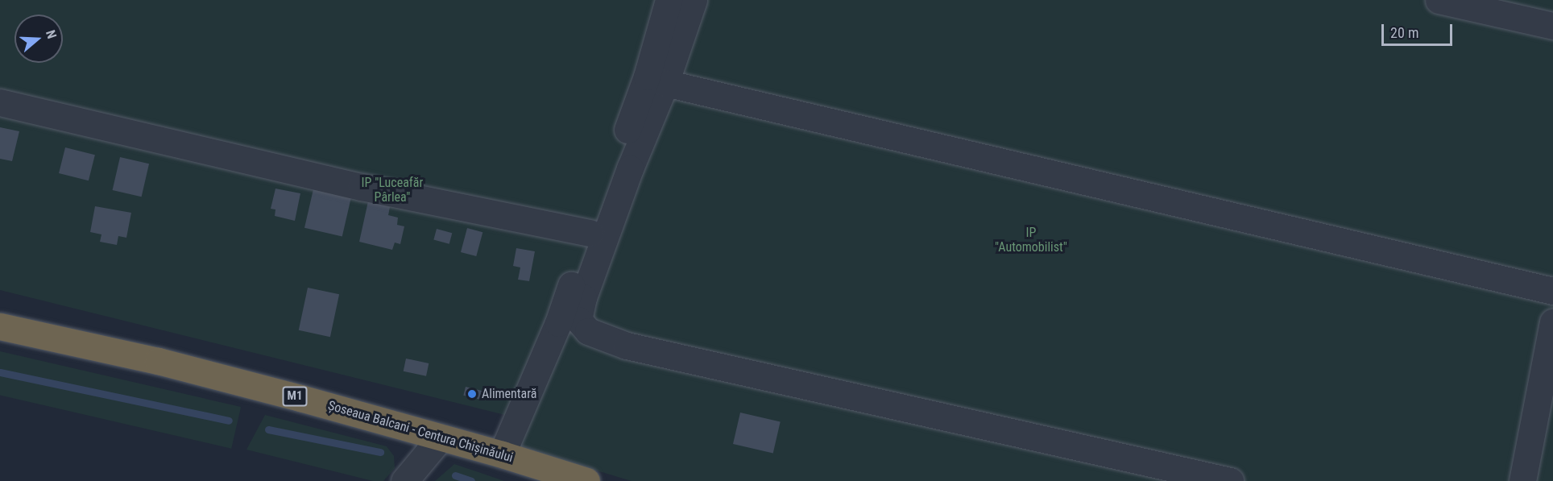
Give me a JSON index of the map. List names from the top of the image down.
{
  "streets": {
    "highway": ["M1", "Șoseaua Balcani - Centura Chișinăului"]
  },
  "parks": ["IP \"Luceafăr Pârlea\"", "IP \"Automobilist\""],
  "places": ["Alimentară"],
  "scale_bar": "20 m",
  "north": "right"
}
